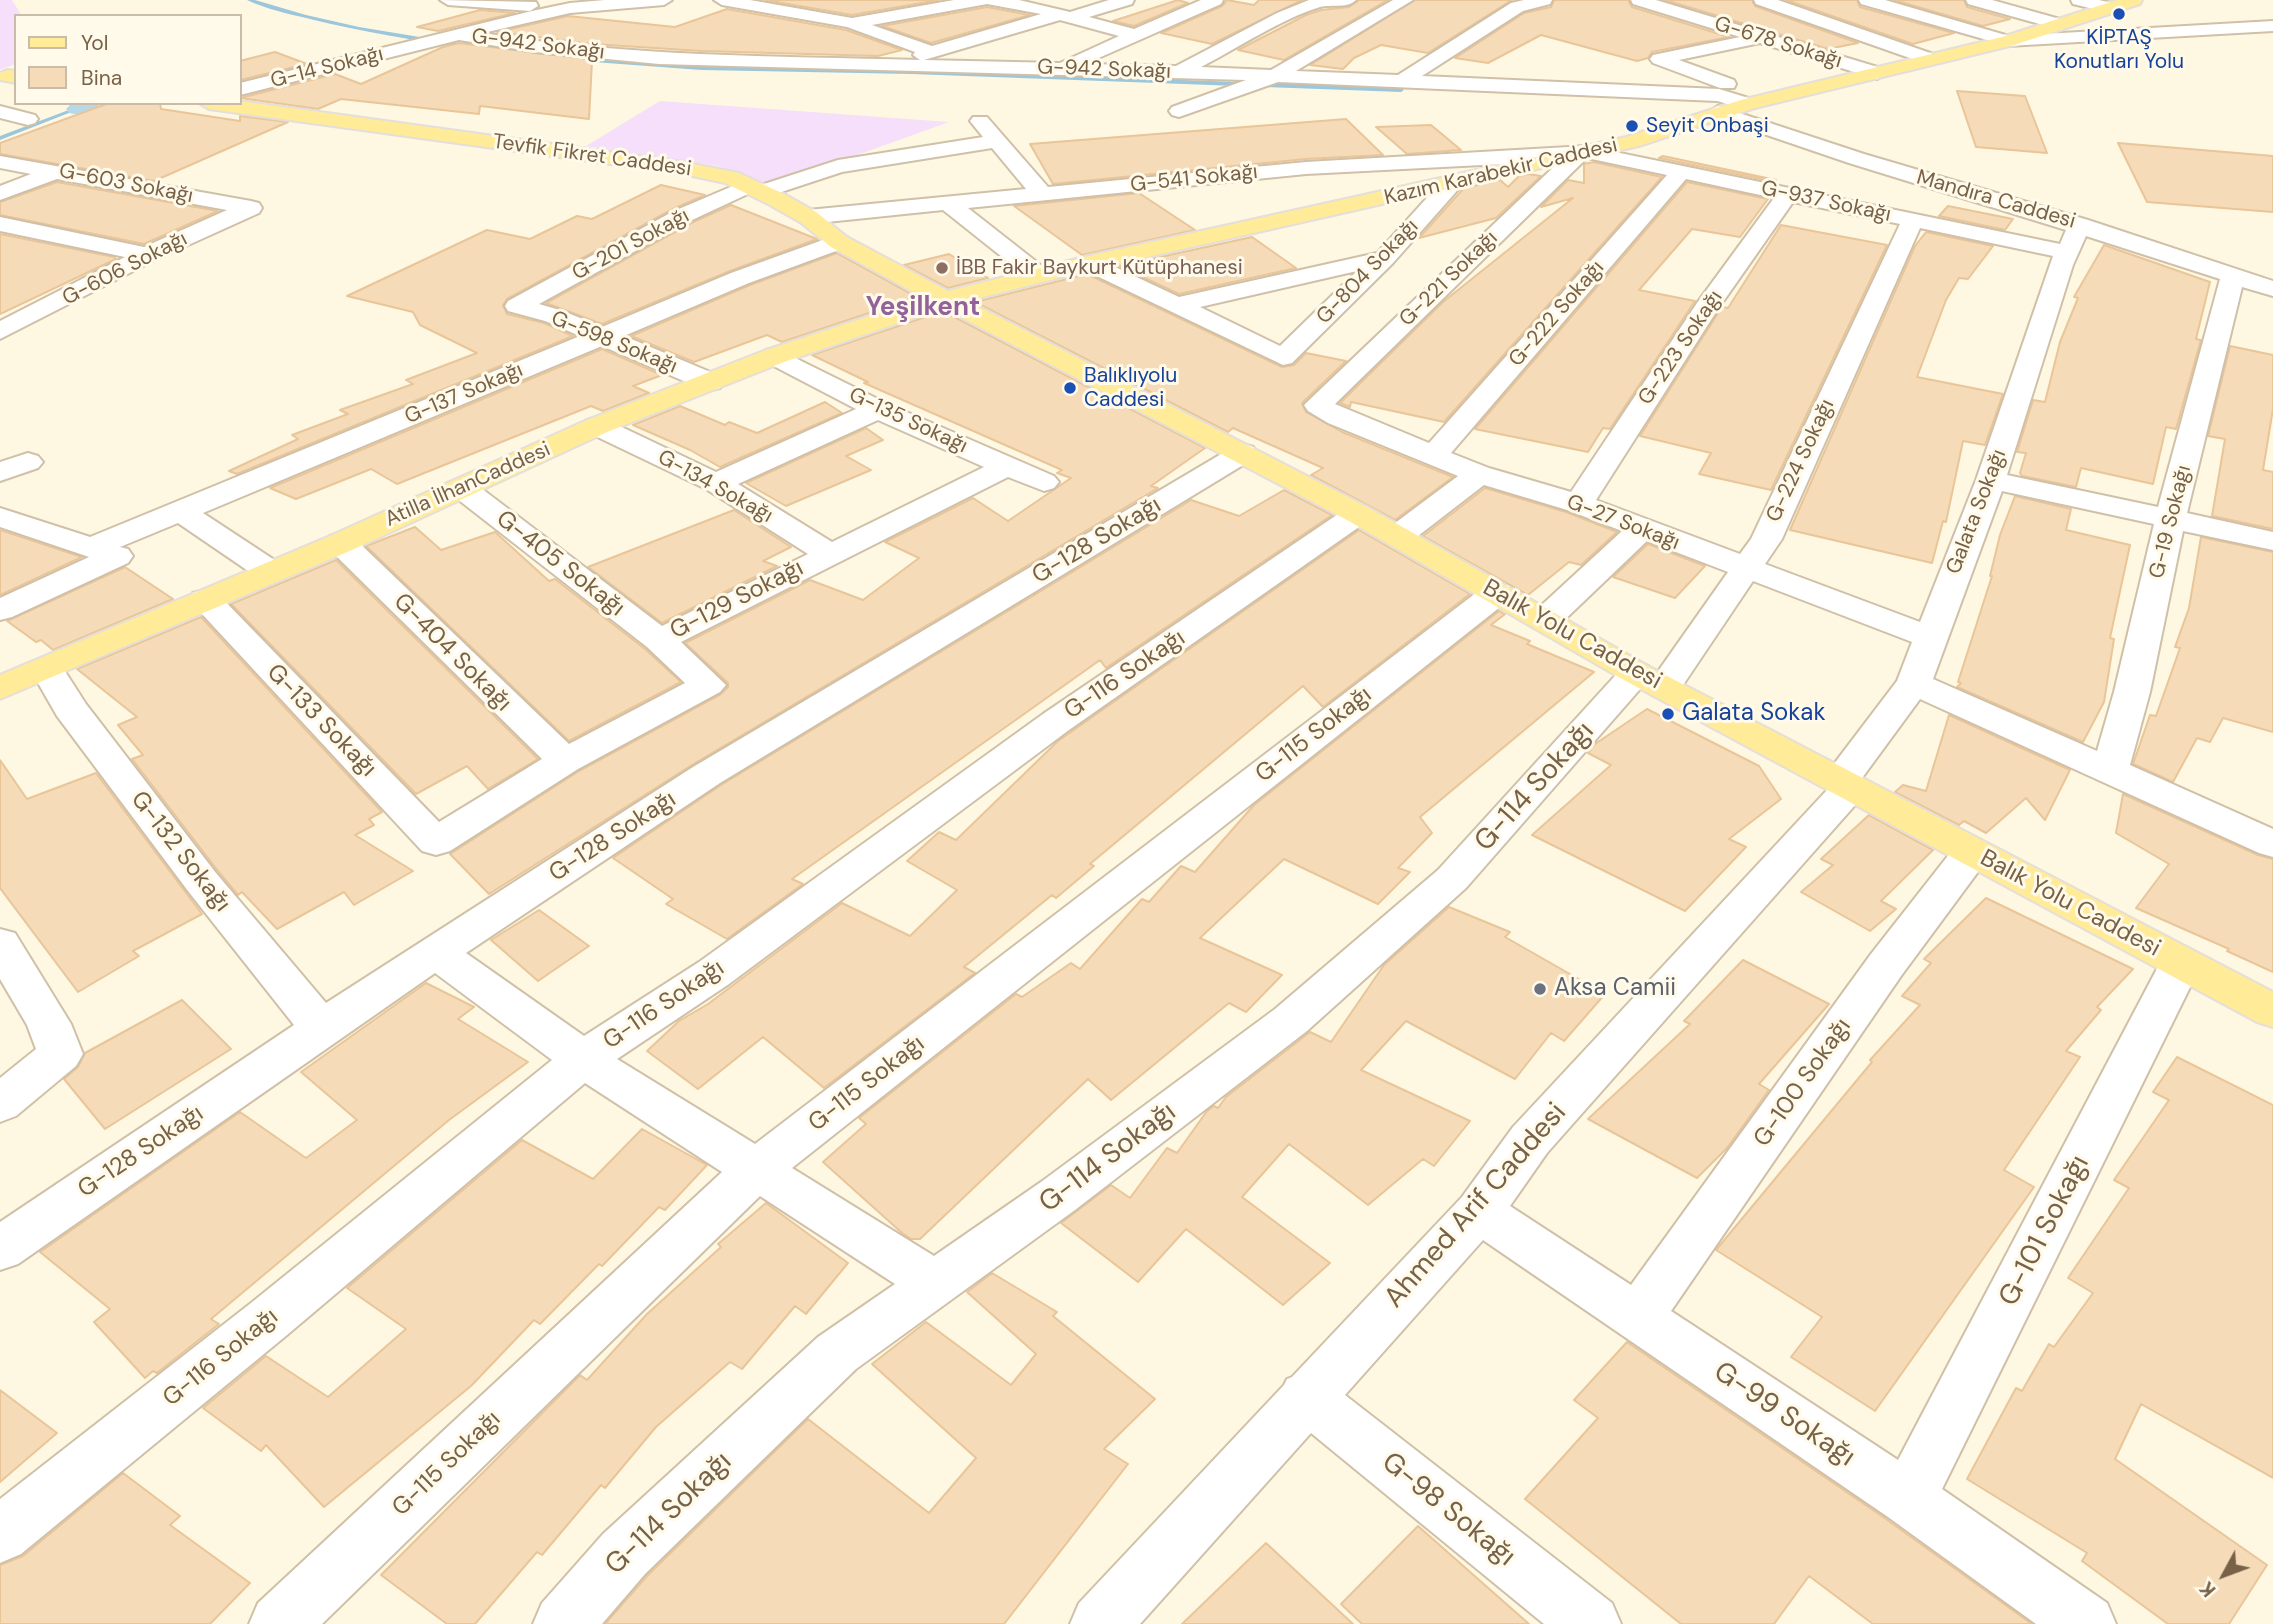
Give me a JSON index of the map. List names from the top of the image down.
{
  "streets": {
    "main road": [
      "Tevfik Fikret Caddesi",
      "Kazım Karabekir Caddesi",
      "Atilla İlhanCaddesi",
      "Balık Yolu Caddesi"
    ],
    "street": [
      "G-678 Sokağı",
      "G-942 Sokağı",
      "G-14 Sokağı",
      "G-541 Sokağı",
      "G-603 Sokağı",
      "Mandıra Caddesi",
      "G-937 Sokağı",
      "G-201 Sokağı",
      "G-606 Sokağı",
      "G-804 Sokağı",
      "G-221 Sokağı",
      "G-222 Sokağı",
      "G-598 Sokağı",
      "G-223 Sokağı",
      "G-137 Sokağı",
      "G-135 Sokağı",
      "G-224 Sokağı",
      "G-134 Sokağı",
      "Galata Sokağı",
      "G-19 Sokağı",
      "G-27 Sokağı",
      "G-128 Sokağı",
      "G-405 Sokağı",
      "G-129 Sokağı",
      "G-404 Sokağı",
      "G-116 Sokağı",
      "G-133 Sokağı",
      "G-115 Sokağı",
      "G-114 Sokağı",
      "G-132 Sokağı",
      "G-100 Sokağı",
      "Ahmed Arif Caddesi",
      "G-101 Sokağı",
      "G-99 Sokağı",
      "G-98 Sokağı"
    ]
  },
  "crossings": [
    ["G-678 Sokağı", "Kazım Karabekir Caddesi"],
    ["G-942 Sokağı", "G-14 Sokağı"],
    ["G-942 Sokağı", "Kazım Karabekir Caddesi"],
    ["G-942 Sokağı", "Mandıra Caddesi"],
    ["Tevfik Fikret Caddesi", "Kazım Karabekir Caddesi"],
    ["Tevfik Fikret Caddesi", "G-541 Sokağı"],
    ["Tevfik Fikret Caddesi", "G-201 Sokağı"],
    ["Tevfik Fikret Caddesi", "G-137 Sokağı"],
    ["Tevfik Fikret Caddesi", "Atilla İlhanCaddesi"],
    ["Tevfik Fikret Caddesi", "Balık Yolu Caddesi"],
    ["Kazım Karabekir Caddesi", "G-541 Sokağı"],
    ["Kazım Karabekir Caddesi", "Mandıra Caddesi"],
    ["Kazım Karabekir Caddesi", "G-937 Sokağı"],
    ["Kazım Karabekir Caddesi", "G-804 Sokağı"],
    ["Kazım Karabekir Caddesi", "G-221 Sokağı"],
    ["Kazım Karabekir Caddesi", "Atilla İlhanCaddesi"],
    ["Kazım Karabekir Caddesi", "Balık Yolu Caddesi"],
    ["G-541 Sokağı", "G-937 Sokağı"],
    ["G-541 Sokağı", "G-221 Sokağı"],
    ["G-603 Sokağı", "G-606 Sokağı"],
    ["Mandıra Caddesi", "Galata Sokağı"],
    ["Mandıra Caddesi", "G-19 Sokağı"],
    ["G-937 Sokağı", "G-221 Sokağı"],
    ["G-937 Sokağı", "G-222 Sokağı"],
    ["G-937 Sokağı", "G-223 Sokağı"],
    ["G-937 Sokağı", "G-224 Sokağı"],
    ["G-937 Sokağı", "Galata Sokağı"],
    ["G-201 Sokağı", "G-598 Sokağı"],
    ["G-221 Sokağı", "G-27 Sokağı"],
    ["G-222 Sokağı", "G-27 Sokağı"],
    ["G-598 Sokağı", "G-137 Sokağı"],
    ["G-598 Sokağı", "Atilla İlhanCaddesi"],
    ["G-223 Sokağı", "G-27 Sokağı"],
    ["G-135 Sokağı", "Atilla İlhanCaddesi"],
    ["G-135 Sokağı", "G-129 Sokağı"],
    ["G-224 Sokağı", "G-27 Sokağı"],
    ["G-224 Sokağı", "Balık Yolu Caddesi"],
    ["G-224 Sokağı", "G-114 Sokağı"],
    ["Atilla İlhanCaddesi", "G-134 Sokağı"],
    ["Atilla İlhanCaddesi", "G-405 Sokağı"],
    ["Atilla İlhanCaddesi", "Balık Yolu Caddesi"],
    ["Atilla İlhanCaddesi", "G-404 Sokağı"],
    ["Atilla İlhanCaddesi", "G-133 Sokağı"],
    ["Atilla İlhanCaddesi", "G-132 Sokağı"],
    ["G-134 Sokağı", "G-129 Sokağı"],
    ["Galata Sokağı", "G-27 Sokağı"],
    ["Galata Sokağı", "Balık Yolu Caddesi"],
    ["Galata Sokağı", "Ahmed Arif Caddesi"],
    ["G-128 Sokağı", "Balık Yolu Caddesi"],
    ["G-128 Sokağı", "G-132 Sokağı"],
    ["G-405 Sokağı", "G-129 Sokağı"],
    ["G-129 Sokağı", "G-404 Sokağı"],
    ["G-129 Sokağı", "G-133 Sokağı"],
    ["Balık Yolu Caddesi", "G-116 Sokağı"],
    ["Balık Yolu Caddesi", "G-115 Sokağı"],
    ["Balık Yolu Caddesi", "G-114 Sokağı"],
    ["Balık Yolu Caddesi", "G-100 Sokağı"],
    ["Balık Yolu Caddesi", "Ahmed Arif Caddesi"],
    ["Balık Yolu Caddesi", "G-101 Sokağı"],
    ["G-100 Sokağı", "G-99 Sokağı"],
    ["Ahmed Arif Caddesi", "G-99 Sokağı"],
    ["Ahmed Arif Caddesi", "G-98 Sokağı"],
    ["G-101 Sokağı", "G-99 Sokağı"]
  ],
  "districts": ["Yeşilkent"],
  "places": [
    "KİPTAŞ Konutları Yolu",
    "Seyit Onbaşi",
    "İBB Fakir Baykurt Kütüphanesi",
    "Balıklıyolu Caddesi",
    "Galata Sokak",
    "Aksa Camii"
  ],
  "legend": ["Yol", "Bina"],
  "north": "bottom left"
}
